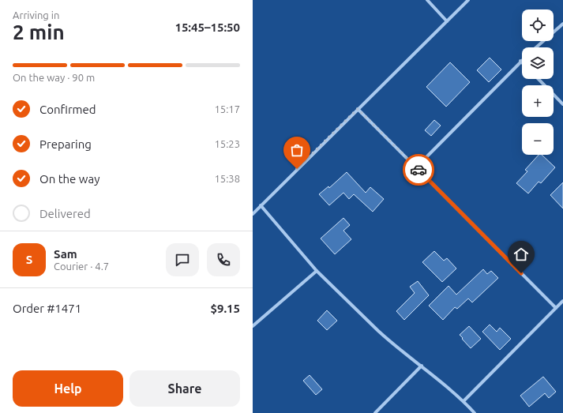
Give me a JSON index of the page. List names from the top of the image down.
{
  "page": {
    "heading": ["2 min", "Arriving in", "15:45–15:50"],
    "panel": [
      "Sam",
      "Courier · 4.7",
      "Order #1471",
      "$9.15"
    ],
    "map_buttons": ["+", "−"],
    "bar": "On the way · 90 m",
    "list": [
      ["Confirmed", "15:17"],
      ["Preparing", "15:23"],
      ["On the way", "15:38"],
      "Delivered"
    ],
    "round": "S",
    "buttons": ["Help", "Share"]
  }
}
